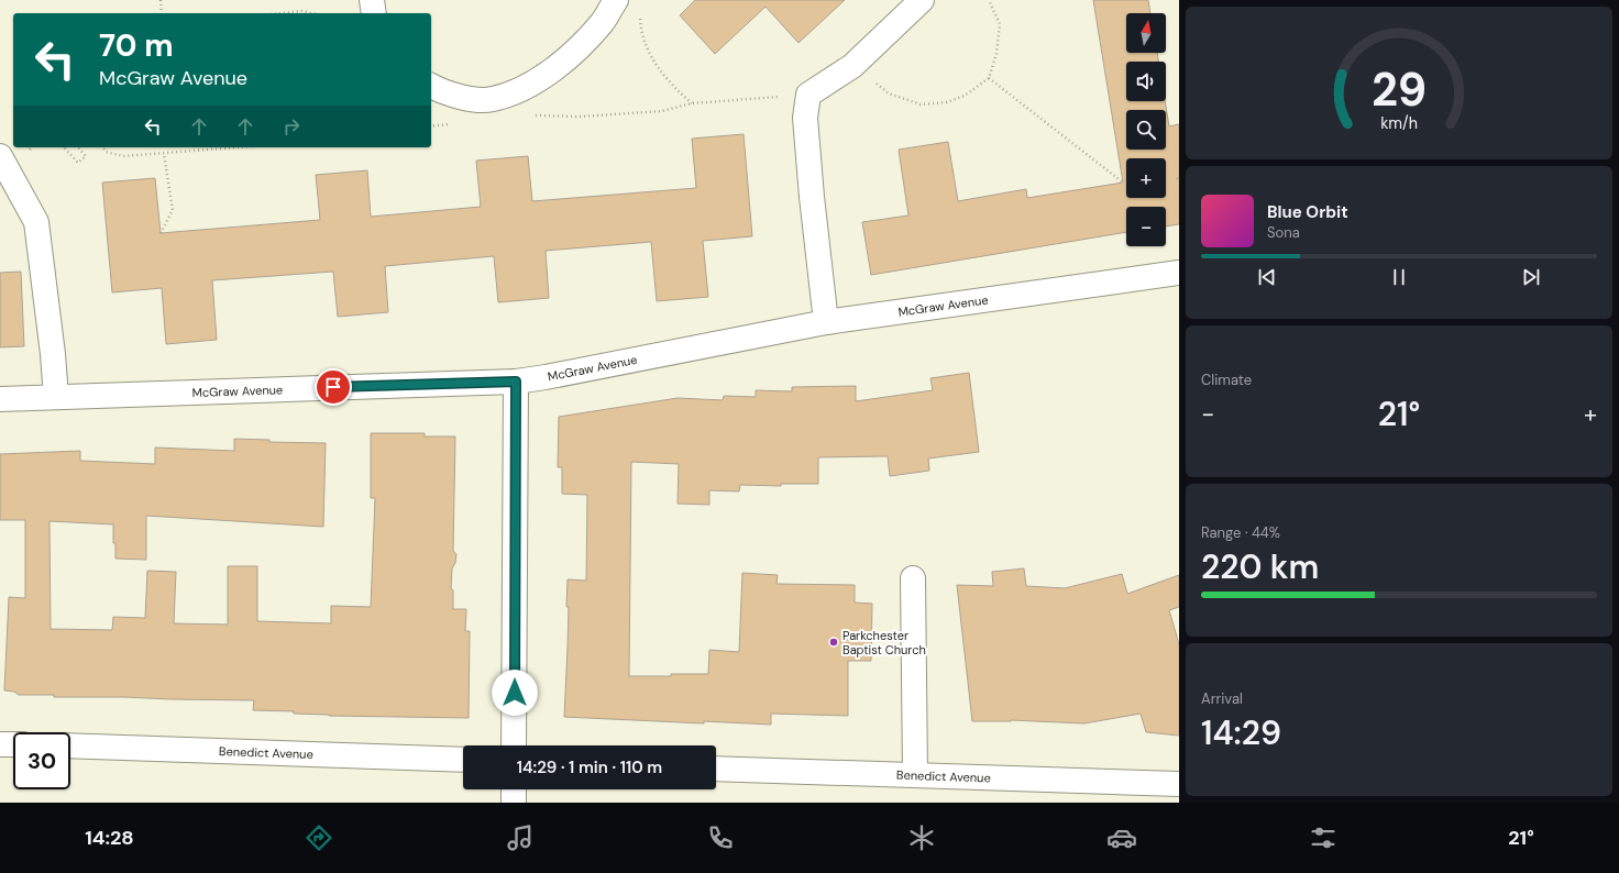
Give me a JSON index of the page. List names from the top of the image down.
{
  "streets": {
    "street": ["McGraw Avenue", "Benedict Avenue"]
  },
  "places": ["Parkchester Baptist Church"],
  "north": "top",
  "page": {
    "map_buttons": ["+", "−"],
    "turn": ["70 m", "McGraw Avenue"],
    "song": ["Blue Orbit", "Sona"],
    "tile": [
      "Climate",
      ["Range · 44%", "220 km"],
      ["Arrival", "14:29"]
    ],
    "heat": ["−", "21°", "+"],
    "limit": "30",
    "trip": "14:29 · 1 min · 110 m",
    "tabs": ["14:28", "21°"],
    "gauge": ["29", "km/h"]
  }
}
